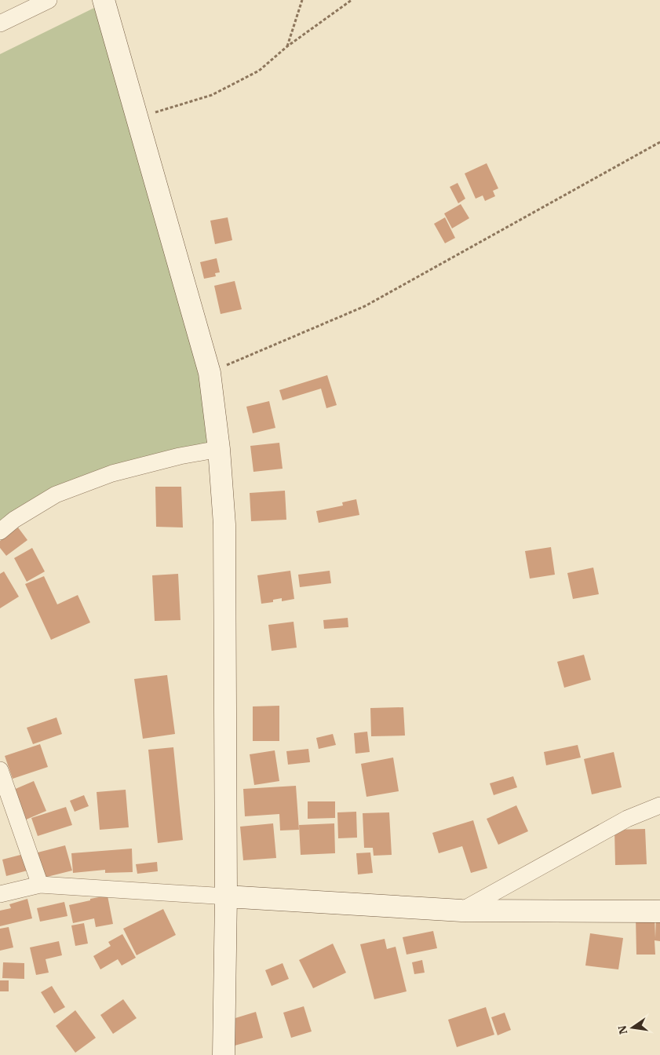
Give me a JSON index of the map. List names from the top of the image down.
{
  "north": "left"
}
